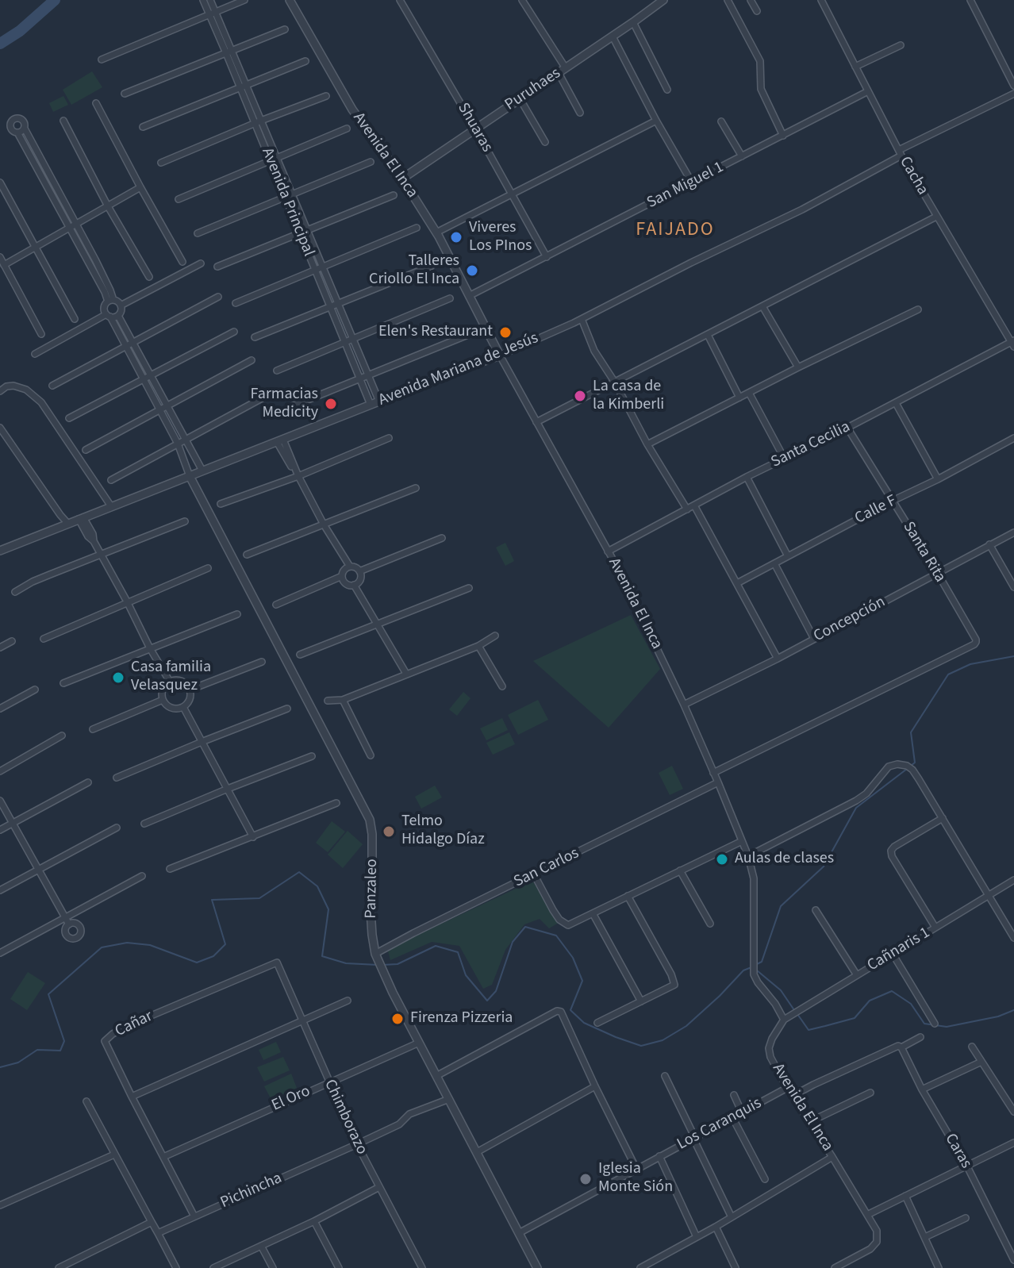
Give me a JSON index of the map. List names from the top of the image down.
{
  "streets": {
    "street": [
      "Puruhaes",
      "Shuaras",
      "Avenida El Inca",
      "Cacha",
      "San Miguel 1",
      "Avenida Principal",
      "Avenida Mariana de Jesús",
      "Santa Cecilia",
      "Calle F",
      "Santa Rita",
      "Concepción",
      "San Carlos",
      "Panzaleo",
      "Cañnaris 1",
      "Cañar",
      "El Oro",
      "Chimborazo",
      "Los Caranquis",
      "Caras",
      "Pichincha"
    ]
  },
  "crossings": [
    ["Puruhaes", "Shuaras"],
    ["Puruhaes", "Avenida El Inca"],
    ["Shuaras", "San Miguel 1"],
    ["Avenida El Inca", "San Miguel 1"],
    ["Avenida El Inca", "Avenida Mariana de Jesús"],
    ["Avenida El Inca", "Santa Cecilia"],
    ["Avenida El Inca", "Santa Rita"],
    ["Avenida El Inca", "Concepción"],
    ["Avenida El Inca", "San Carlos"],
    ["Avenida El Inca", "Cañnaris 1"],
    ["Avenida El Inca", "Los Caranquis"],
    ["Cacha", "San Miguel 1"],
    ["Cacha", "Avenida Mariana de Jesús"],
    ["Cacha", "Santa Cecilia"],
    ["Avenida Principal", "Avenida Mariana de Jesús"],
    ["Avenida Mariana de Jesús", "Panzaleo"],
    ["Santa Cecilia", "Santa Rita"],
    ["Calle F", "Santa Rita"],
    ["Santa Rita", "Concepción"],
    ["San Carlos", "Panzaleo"],
    ["Panzaleo", "El Oro"],
    ["Panzaleo", "Los Caranquis"],
    ["Panzaleo", "Pichincha"],
    ["Cañar", "El Oro"],
    ["Cañar", "Chimborazo"],
    ["Cañar", "Pichincha"],
    ["El Oro", "Chimborazo"],
    ["Chimborazo", "Pichincha"]
  ],
  "districts": ["FAIJADO"],
  "places": [
    "Viveres Los PInos",
    "Talleres Criollo El Inca",
    "Elen's Restaurant",
    "La casa de la Kimberli",
    "Farmacias Medicity",
    "Casa familia Velasquez",
    "Telmo Hidalgo Díaz",
    "Aulas de clases",
    "Firenza Pizzeria",
    "Iglesia Monte Sión"
  ]
}
